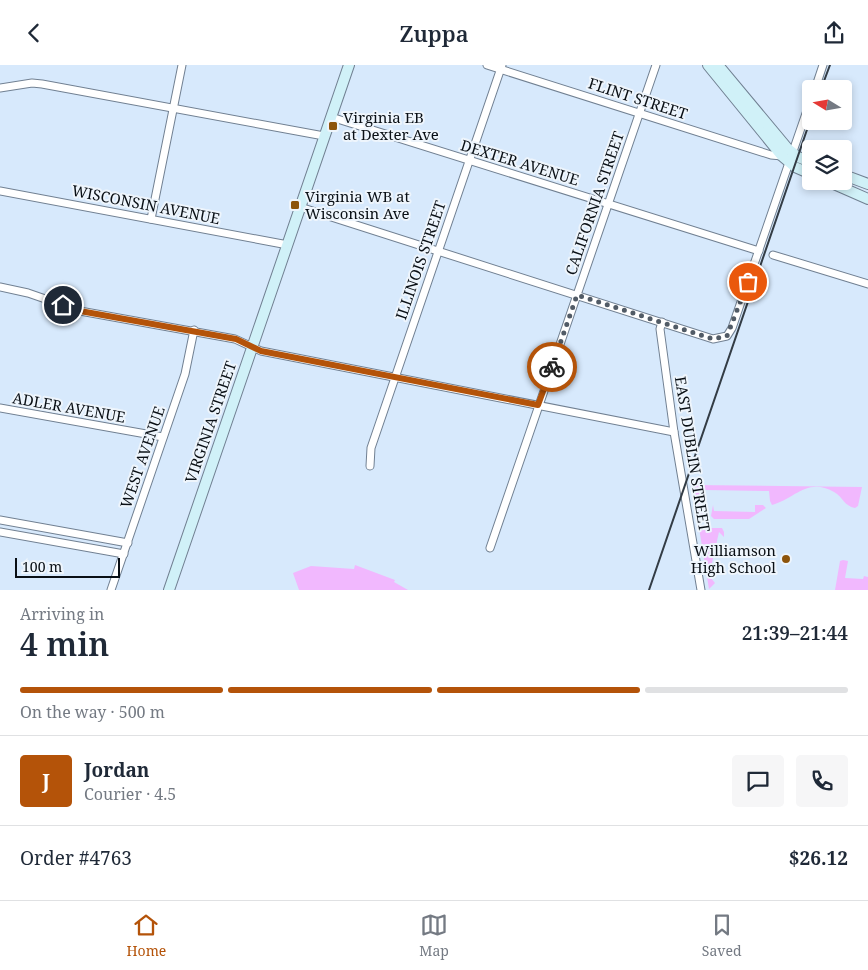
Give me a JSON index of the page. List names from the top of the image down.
{
  "streets": {
    "street": [
      "FLINT STREET",
      "DEXTER AVENUE",
      "CALIFORNIA STREET",
      "WISCONSIN AVENUE",
      "ILLINOIS STREET",
      "ADLER AVENUE",
      "VIRGINIA STREET",
      "EAST DUBLIN STREET",
      "WEST AVENUE"
    ]
  },
  "crossings": [
    ["FLINT STREET", "CALIFORNIA STREET"],
    ["FLINT STREET", "ILLINOIS STREET"],
    ["DEXTER AVENUE", "CALIFORNIA STREET"],
    ["DEXTER AVENUE", "ILLINOIS STREET"],
    ["DEXTER AVENUE", "VIRGINIA STREET"],
    ["WISCONSIN AVENUE", "VIRGINIA STREET"],
    ["ADLER AVENUE", "WEST AVENUE"]
  ],
  "places": {
    "transit": ["Virginia EB at Dexter Ave", "Virginia WB at Wisconsin Ave"],
    "other": ["Williamson High School"]
  },
  "scale_bar": "100 m",
  "north": "left",
  "page": {
    "header": "Zuppa",
    "scale": "100 m",
    "heading": ["4 min", "Arriving in", "21:39–21:44"],
    "panel": [
      "Jordan",
      "Courier · 4.5",
      "Order #4763",
      "$26.12"
    ],
    "bar": "On the way · 500 m",
    "round": "J",
    "tabs": ["Home", "Map", "Saved"]
  }
}
